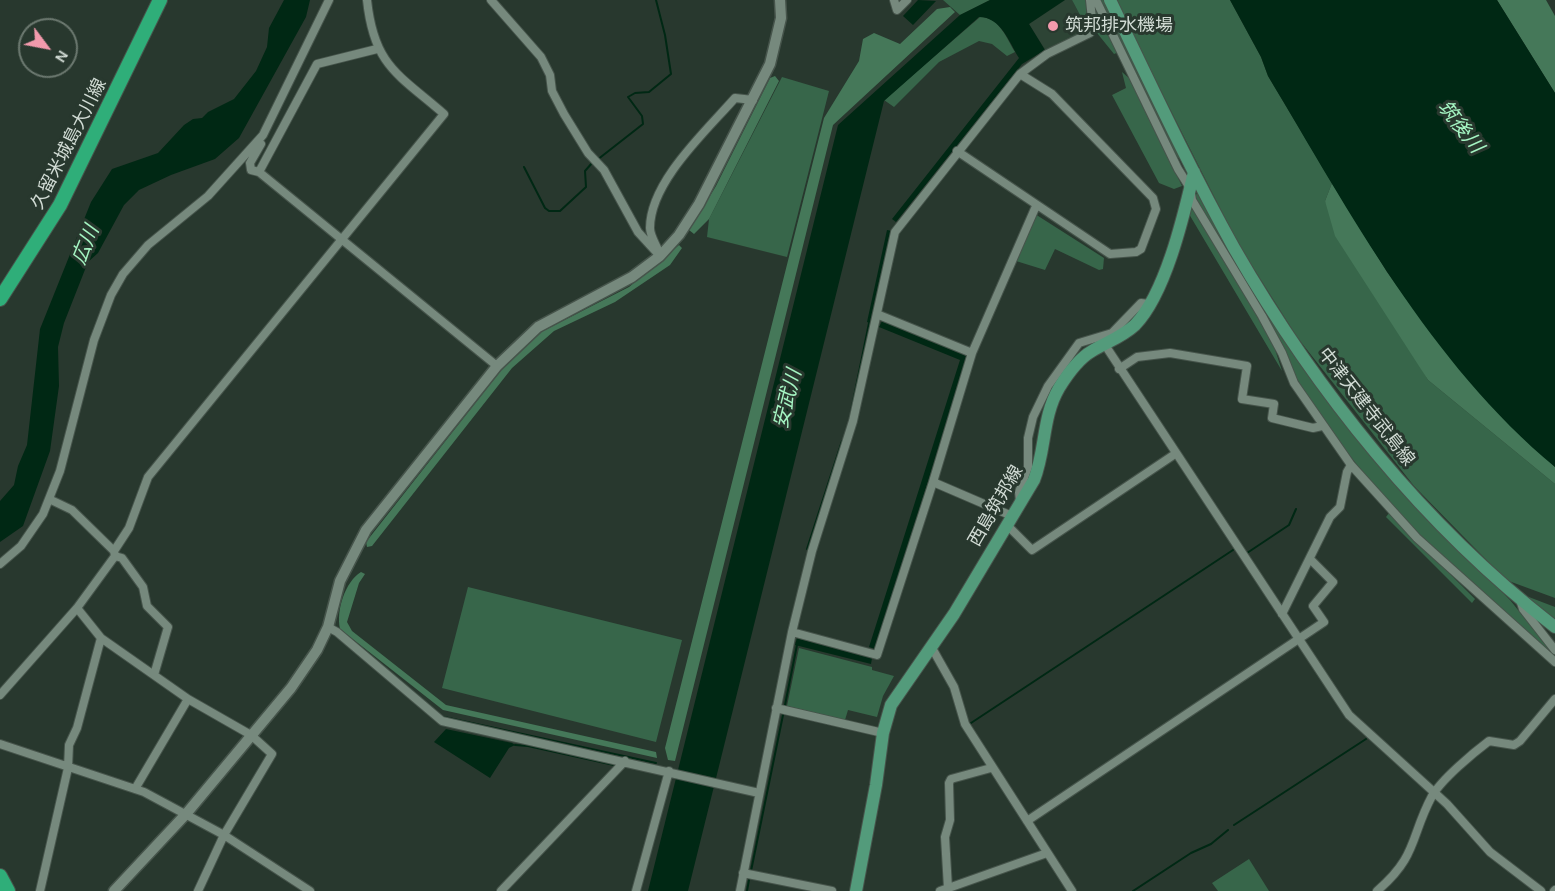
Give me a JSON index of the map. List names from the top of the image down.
{
  "streets": {
    "main road": ["久留米城島大川線", "中津天建寺武島線", "西島筑邦線"]
  },
  "crossings": [
    ["中津天建寺武島線", "西島筑邦線"]
  ],
  "water": ["筑後川", "広川", "安武川"],
  "places": ["筑邦排水機場"],
  "north": "bottom right"
}
